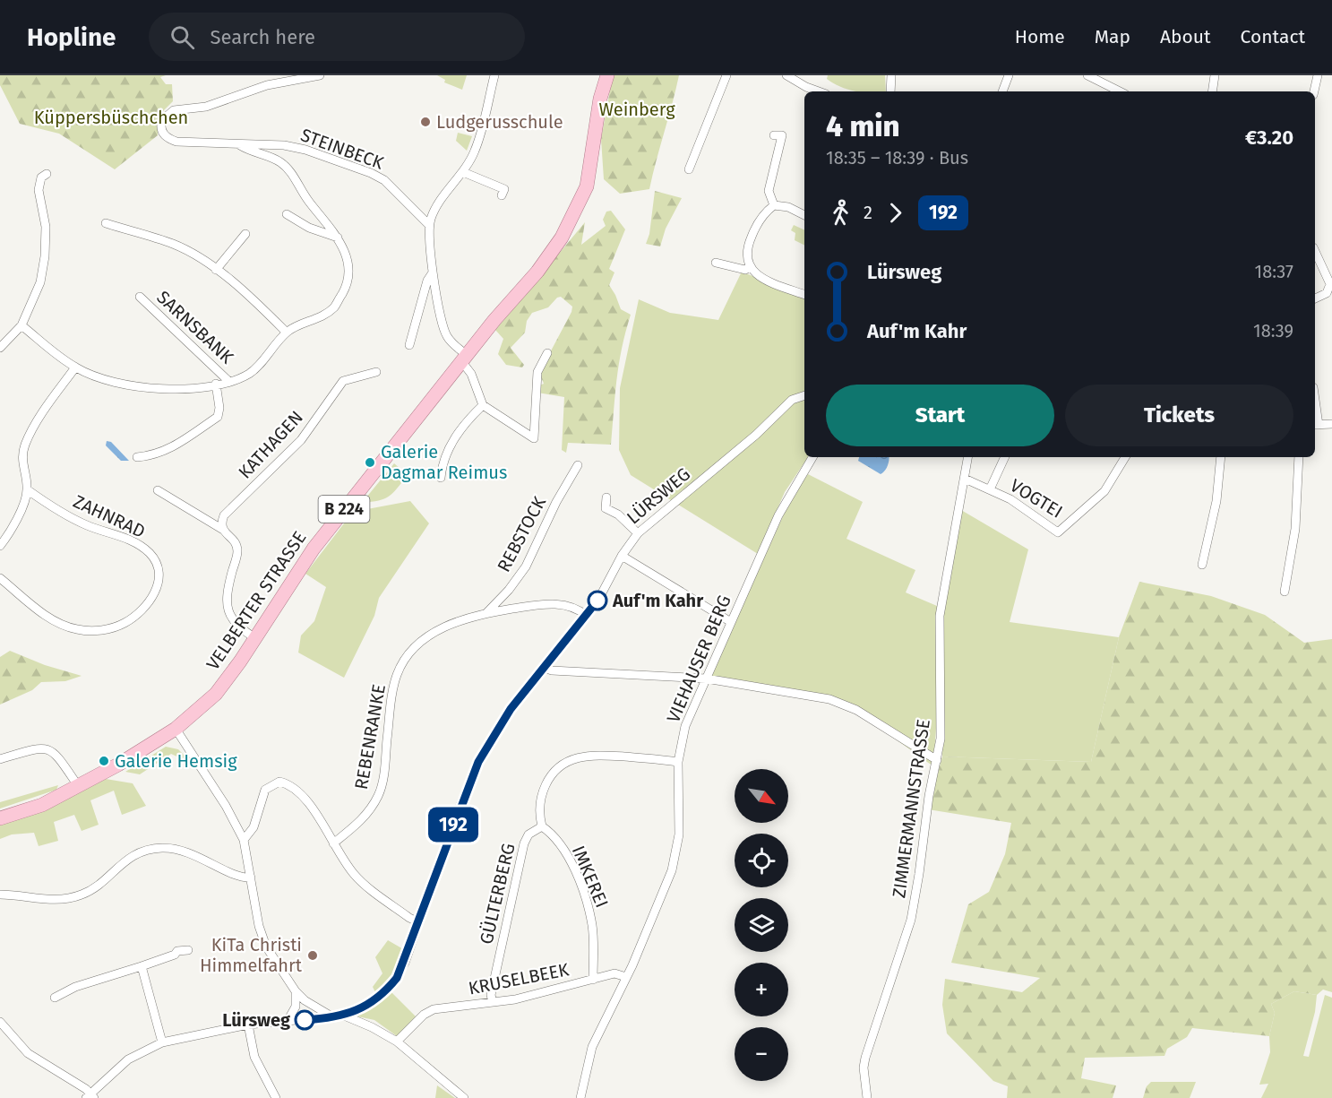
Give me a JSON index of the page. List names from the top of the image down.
{
  "streets": {
    "main road": ["B 224", "VELBERTER STRASSE"],
    "street": [
      "STEINBECK",
      "SARNSBANK",
      "KATHAGEN",
      "LÜRSWEG",
      "VOGTEI",
      "ZAHNRAD",
      "REBSTOCK",
      "VIEHAUSER BERG",
      "REBENRANKE",
      "ZIMMERMANNSTRASSE",
      "IMKEREI",
      "GÜLTERBERG",
      "KRUSELBEEK"
    ]
  },
  "crossings": [
    ["LÜRSWEG", "REBENRANKE"],
    ["VOGTEI", "ZIMMERMANNSTRASSE"],
    ["B 224", "VELBERTER STRASSE"],
    ["REBSTOCK", "REBENRANKE"],
    ["VIEHAUSER BERG", "KRUSELBEEK"],
    ["IMKEREI", "GÜLTERBERG"],
    ["IMKEREI", "KRUSELBEEK"],
    ["GÜLTERBERG", "KRUSELBEEK"]
  ],
  "parks": ["Weinberg", "Küppersbüschchen"],
  "places": [
    "Ludgerusschule",
    "Galerie Dagmar Reimus",
    "Auf'm Kahr",
    "Galerie Hemsig",
    "KiTa Christi Himmelfahrt",
    "Lürsweg"
  ],
  "lines": ["bus line 192"],
  "north": "bottom right",
  "page": {
    "header": "Hopline",
    "search": "Search here",
    "nav": [
      "Home",
      "Map",
      "About",
      "Contact"
    ],
    "on_map": "192",
    "heading": ["4 min", "18:35 – 18:39 · Bus", "€3.20"],
    "legs": ["2", "192"],
    "list": [
      {
        "name": "Lürsweg",
        "value": "18:37"
      },
      {
        "name": "Auf'm Kahr",
        "value": "18:39"
      }
    ],
    "buttons": ["Start", "Tickets"],
    "map_buttons": ["+", "−"]
  }
}
